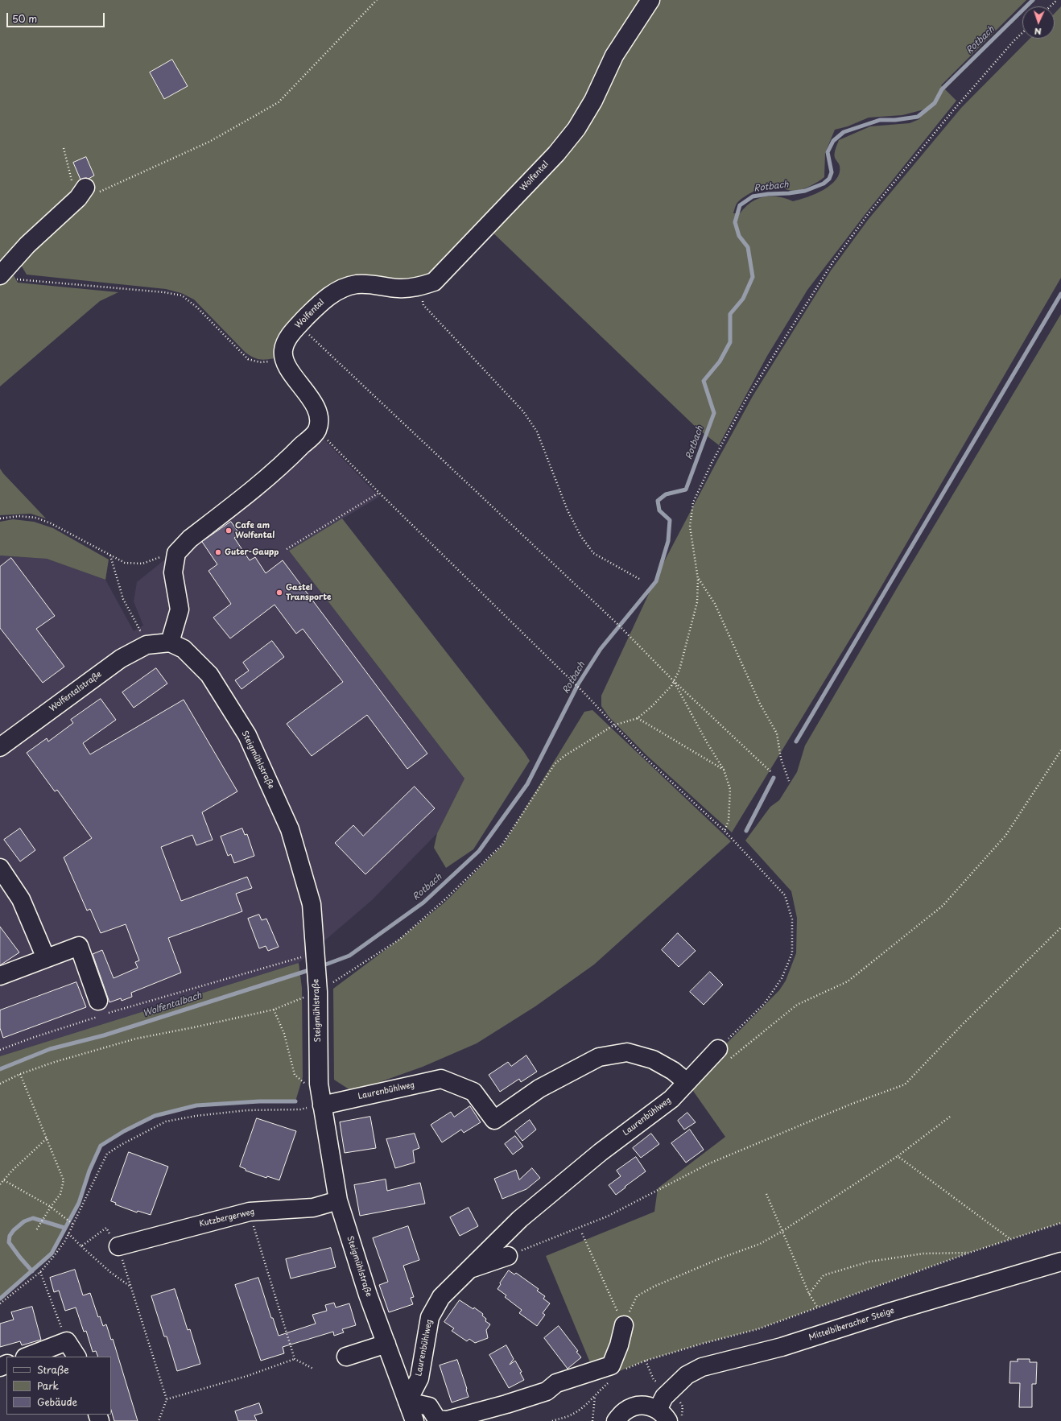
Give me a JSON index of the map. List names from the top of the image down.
{
  "streets": {
    "street": [
      "Wolfental",
      "Wolfentalstraße",
      "Steigmühlstraße",
      "Laurenbühlweg",
      "Kutzbergerweg",
      "Mittelbiberacher Steige"
    ]
  },
  "crossings": [
    ["Wolfentalstraße", "Steigmühlstraße"],
    ["Steigmühlstraße", "Laurenbühlweg"],
    ["Steigmühlstraße", "Kutzbergerweg"]
  ],
  "water": ["Rotbach", "Wolfentalbach"],
  "places": ["Cafe am Wolfental", "Guter-Gaupp", "Gastel Transporte"],
  "legend": ["Straße", "Park", "Gebäude"],
  "scale_bar": "50 m",
  "north": "bottom"
}
